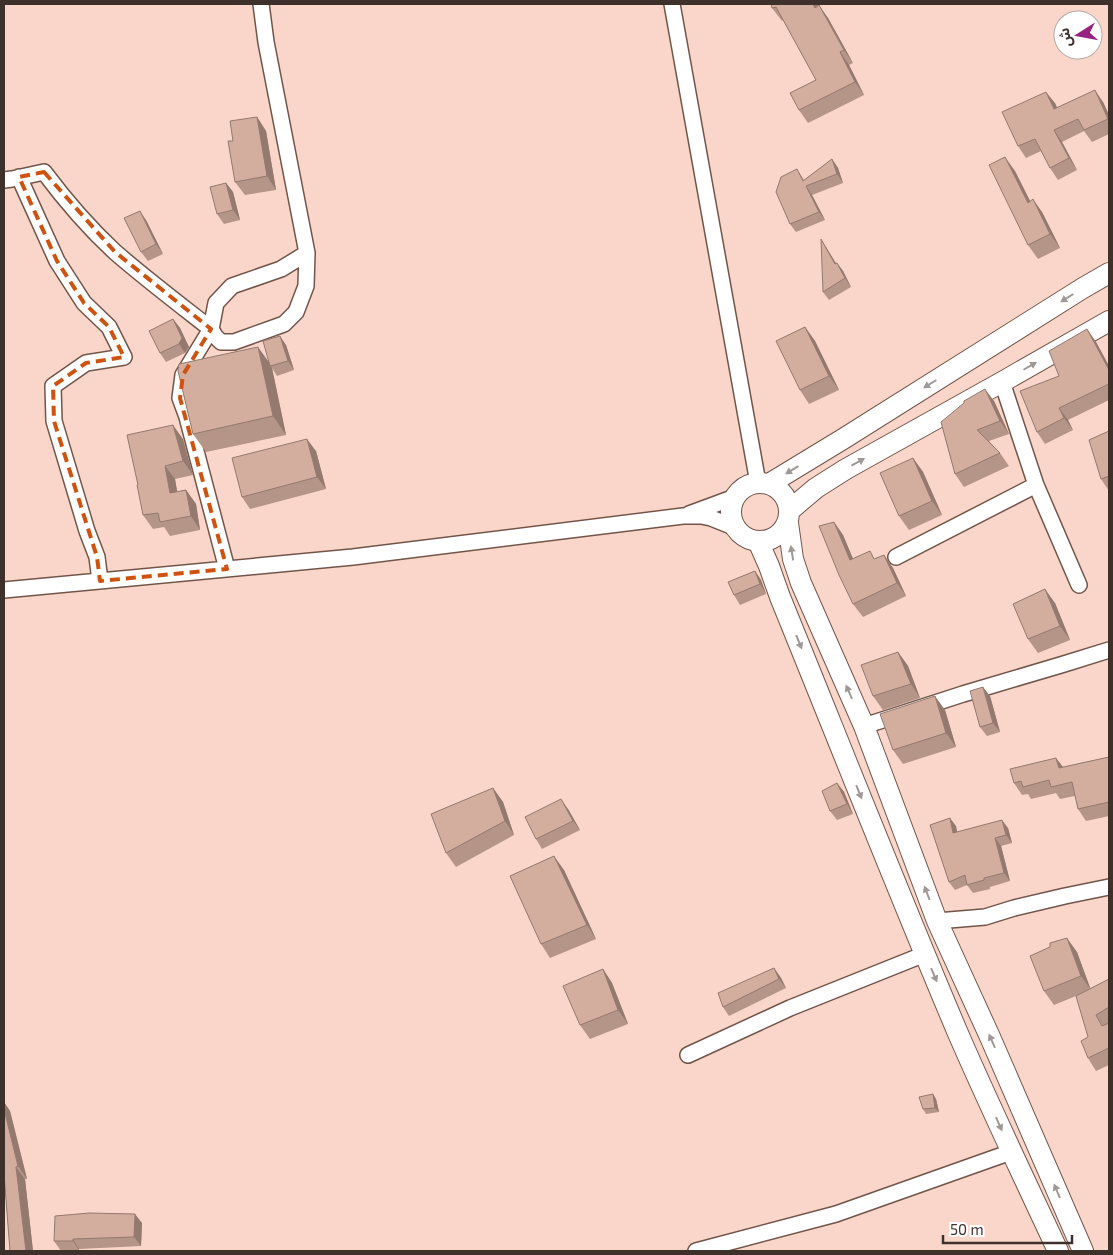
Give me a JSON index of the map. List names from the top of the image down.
{
  "scale_bar": "50 m",
  "north": "left"
}
